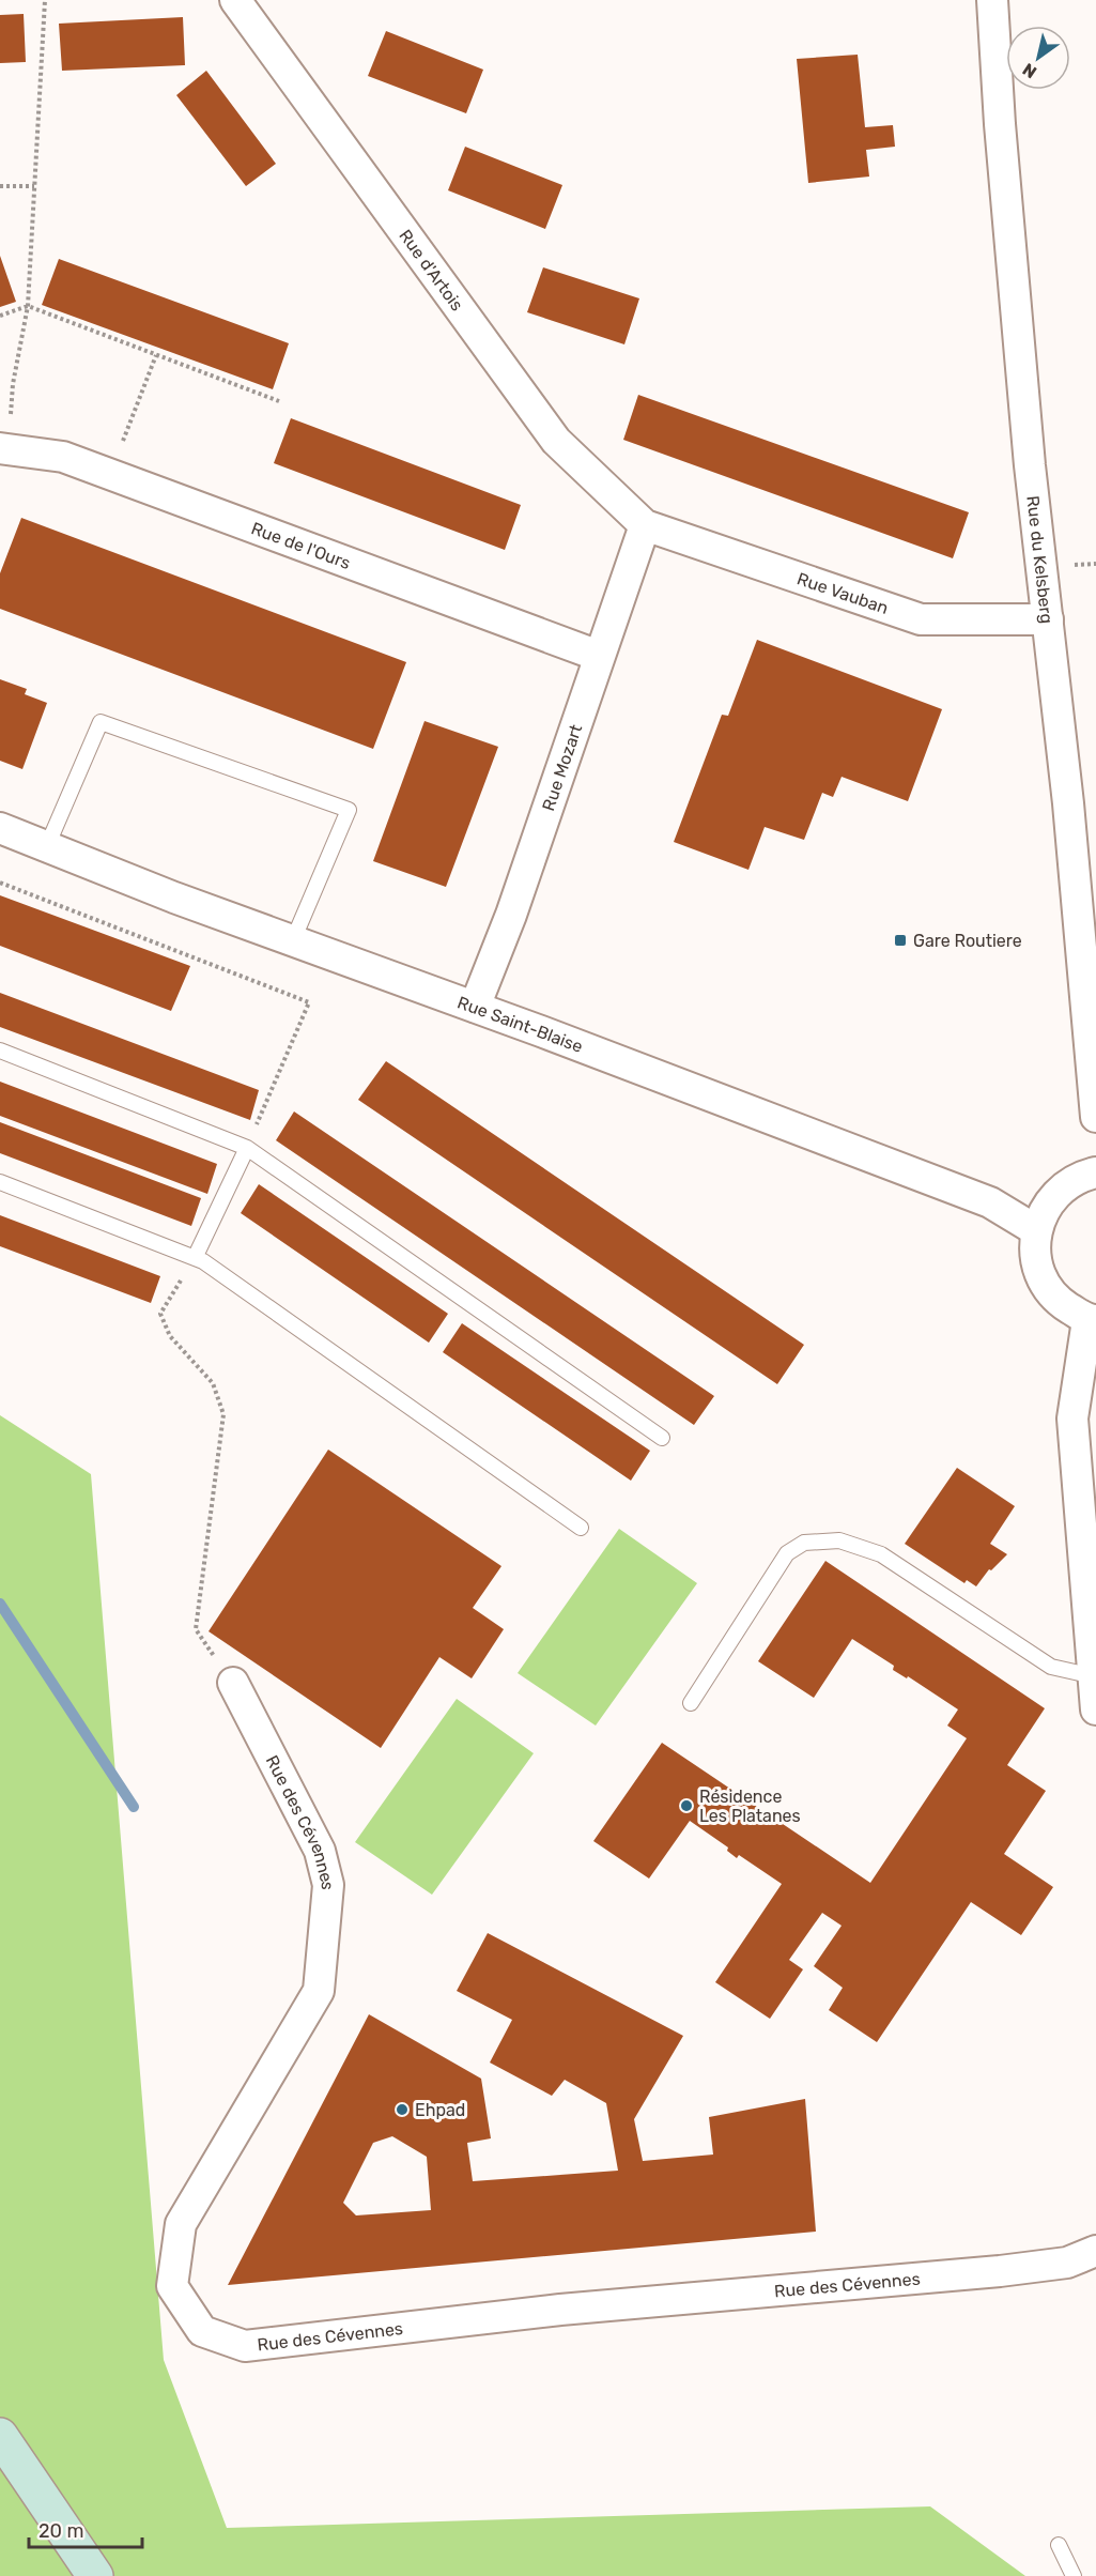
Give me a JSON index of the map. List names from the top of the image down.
{
  "streets": {
    "street": [
      "Rue d'Artois",
      "Rue de l'Ours",
      "Rue du Kelsberg",
      "Rue Vauban",
      "Rue Mozart",
      "Rue Saint-Blaise",
      "Rue des Cévennes"
    ]
  },
  "crossings": [
    ["Rue d'Artois", "Rue Vauban"],
    ["Rue d'Artois", "Rue Mozart"],
    ["Rue de l'Ours", "Rue Mozart"],
    ["Rue du Kelsberg", "Rue Vauban"],
    ["Rue Vauban", "Rue Mozart"],
    ["Rue Mozart", "Rue Saint-Blaise"]
  ],
  "places": {
    "transit": ["Gare Routiere"],
    "other": ["Résidence Les Platanes", "Ehpad"]
  },
  "scale_bar": "20 m",
  "north": "bottom left"
}
